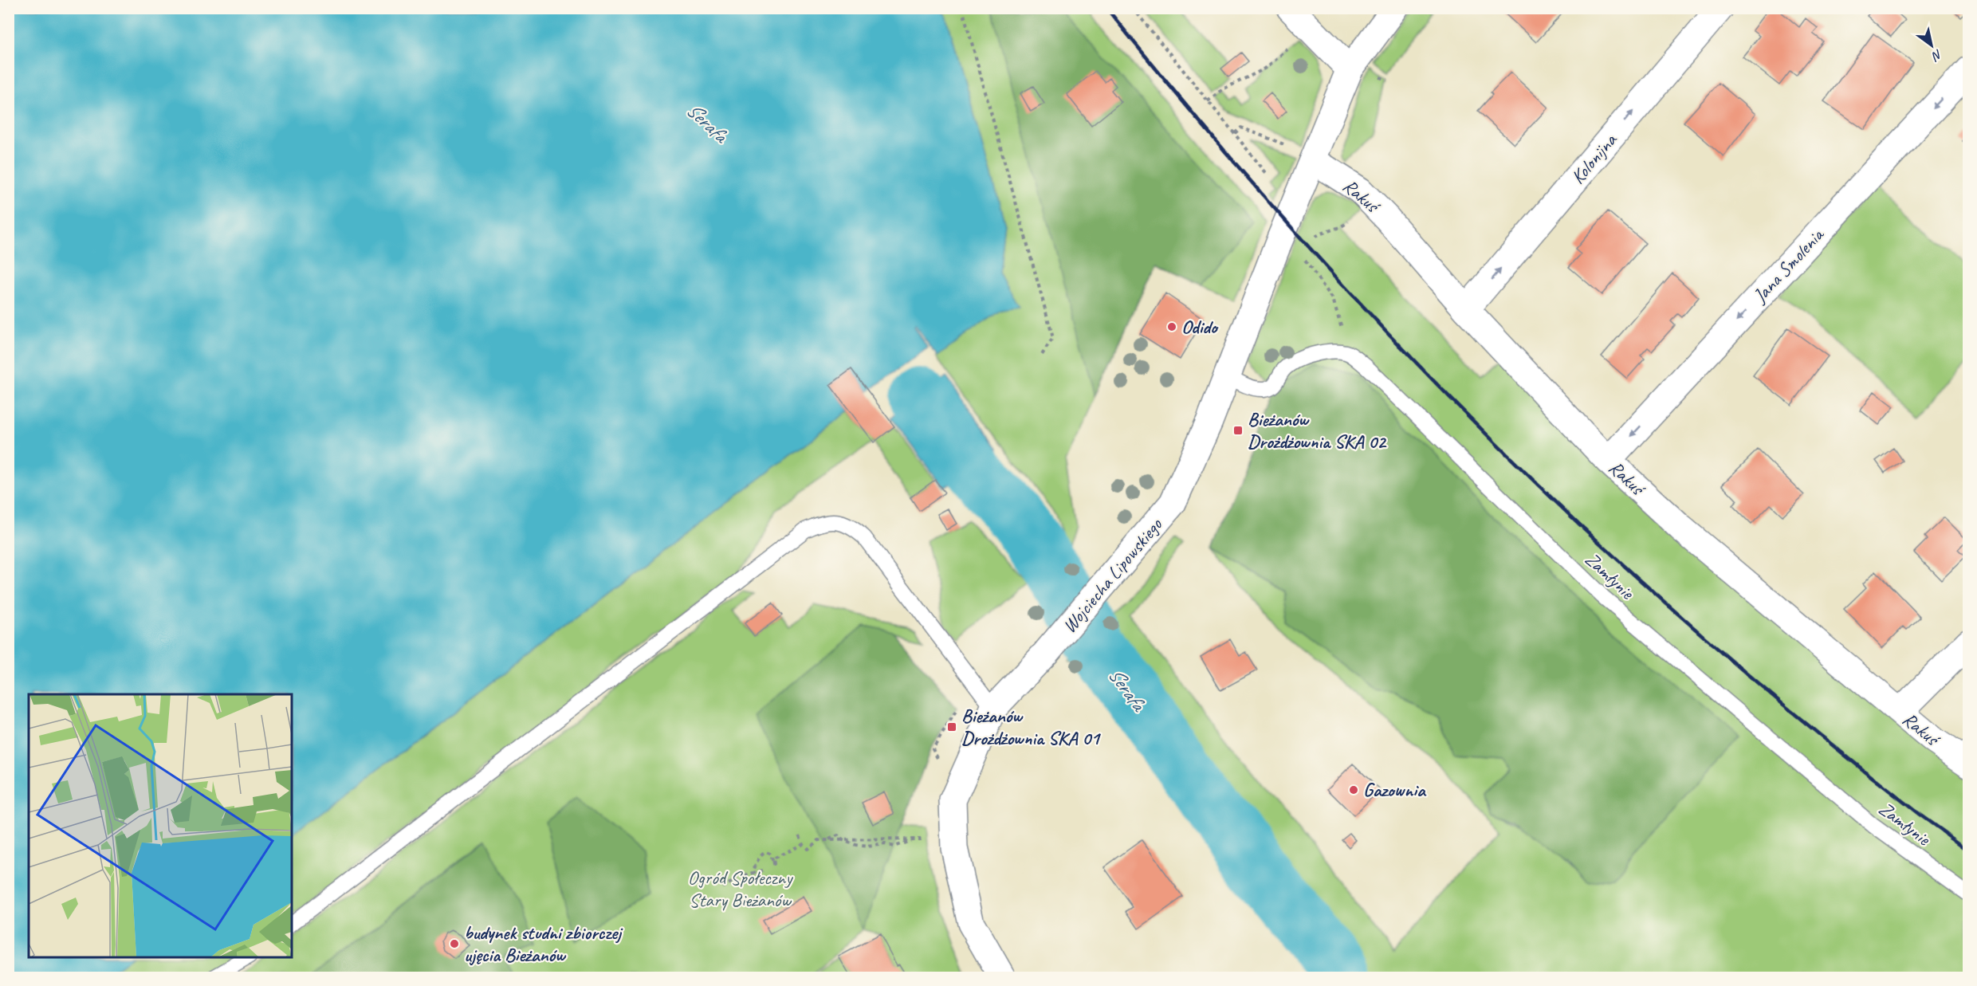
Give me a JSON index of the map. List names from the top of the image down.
{
  "streets": {
    "street": [
      "Kolonijna",
      "Rakuś",
      "Jana Smolenia",
      "Wojciecha Lipowskiego"
    ],
    "lane": ["Zamłynie"]
  },
  "crossings": [
    ["Kolonijna", "Rakuś"],
    ["Rakuś", "Jana Smolenia"],
    ["Rakuś", "Wojciecha Lipowskiego"]
  ],
  "one_way": ["Kolonijna", "Jana Smolenia"],
  "water": ["Serafa"],
  "parks": ["Ogród Społeczny Stary Bieżanów"],
  "places": {
    "other": ["Odido", "Gazownia", "budynek studni zbiorczej ujęcia Bieżanów"],
    "transit": ["Bieżanów Drożdżownia SKA 02", "Bieżanów Drożdżownia SKA 01"]
  },
  "north": "bottom right"
}
